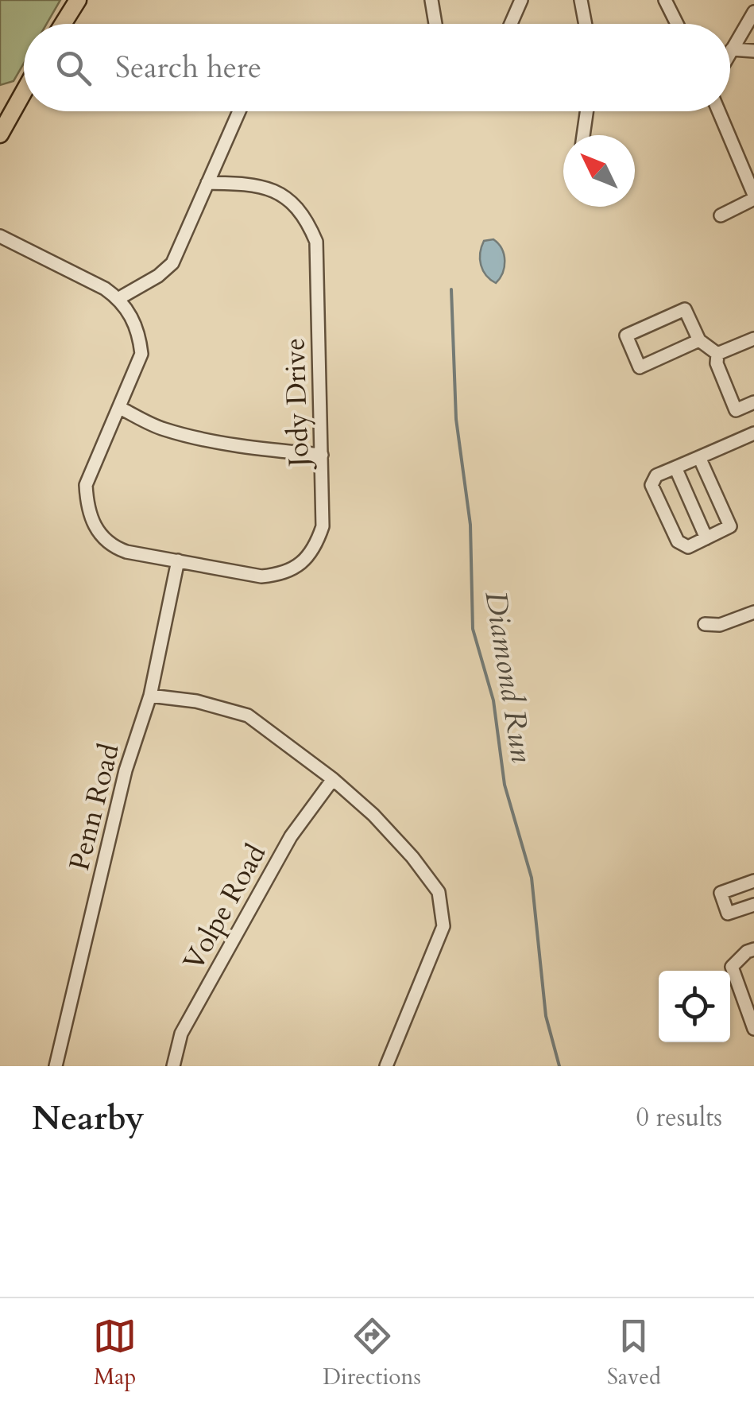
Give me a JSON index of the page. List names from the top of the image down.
{
  "streets": {
    "street": ["Jody Drive", "Penn Road", "Volpe Road"]
  },
  "crossings": [
    ["Jody Drive", "Penn Road"]
  ],
  "water": ["Diamond Run"],
  "north": "top left",
  "page": {
    "search": "Search here",
    "heading": ["Nearby", "0 results"],
    "nav": ["Map", "Directions", "Saved"]
  }
}
